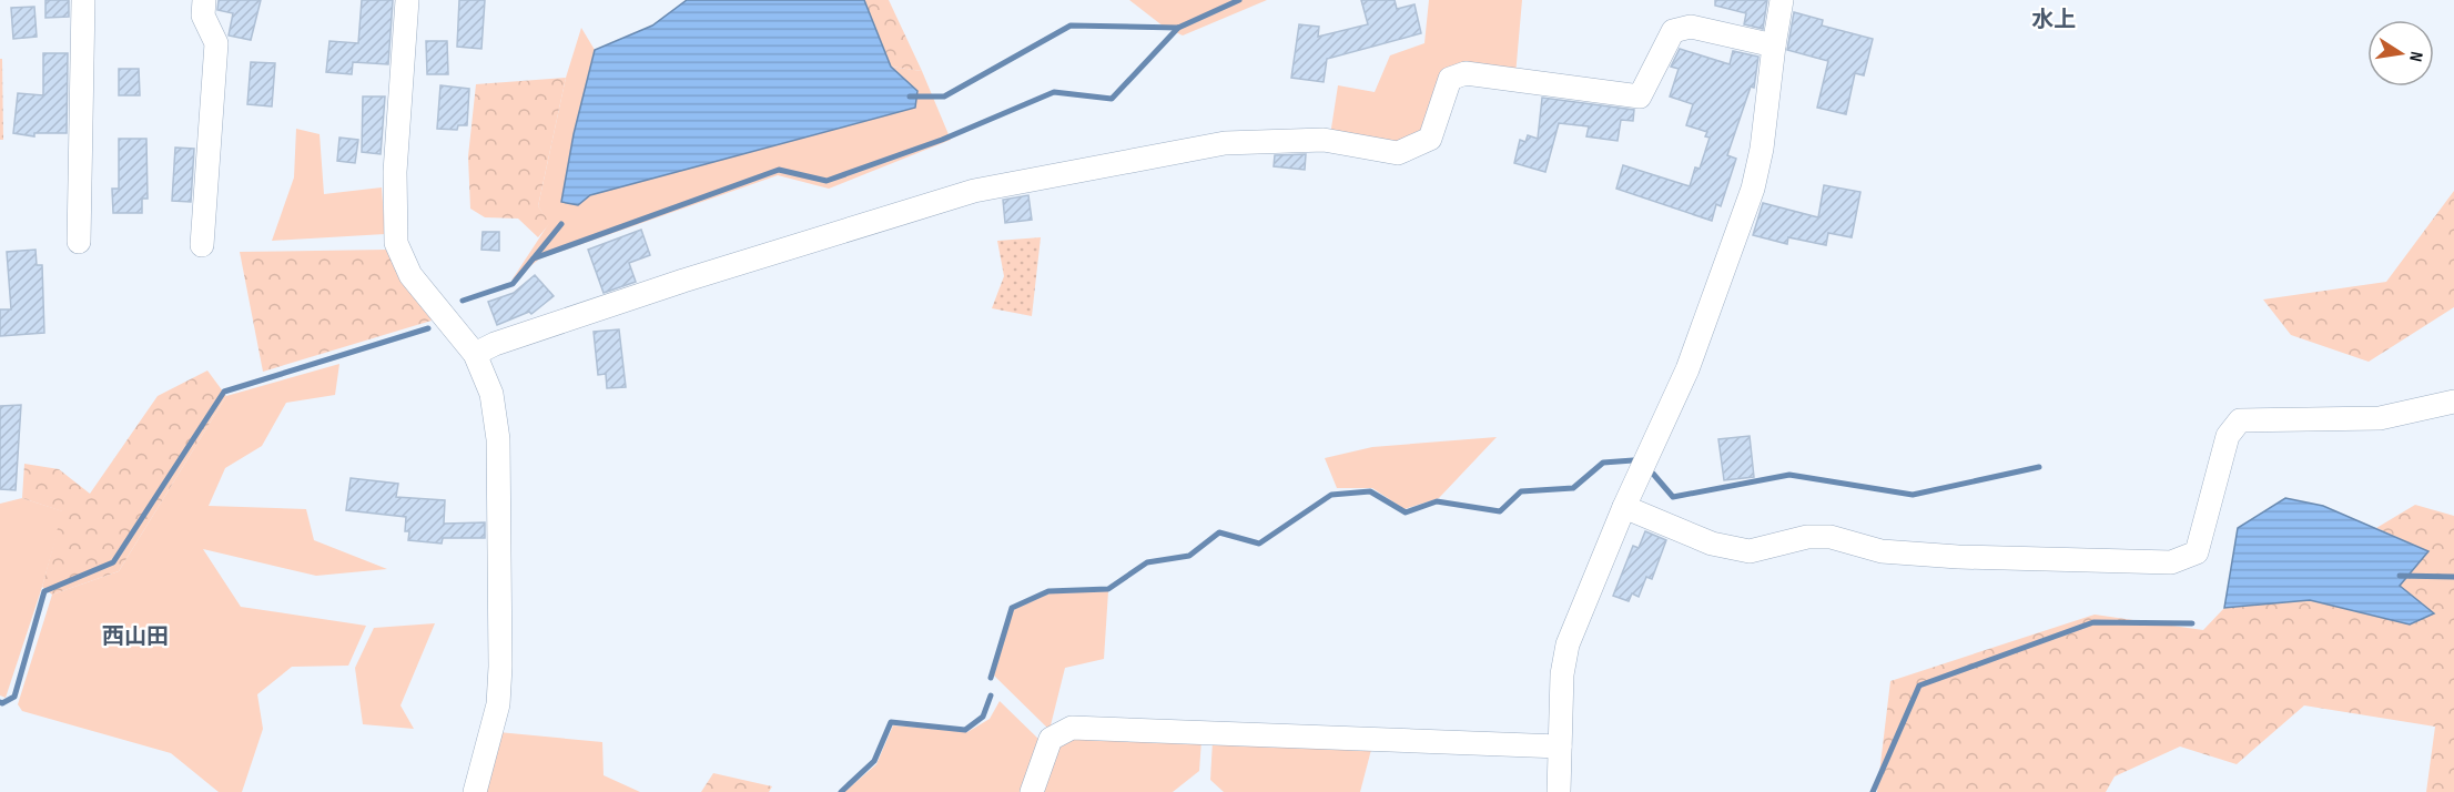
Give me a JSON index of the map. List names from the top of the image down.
{
  "districts": ["水上", "西山田"],
  "north": "right"
}
